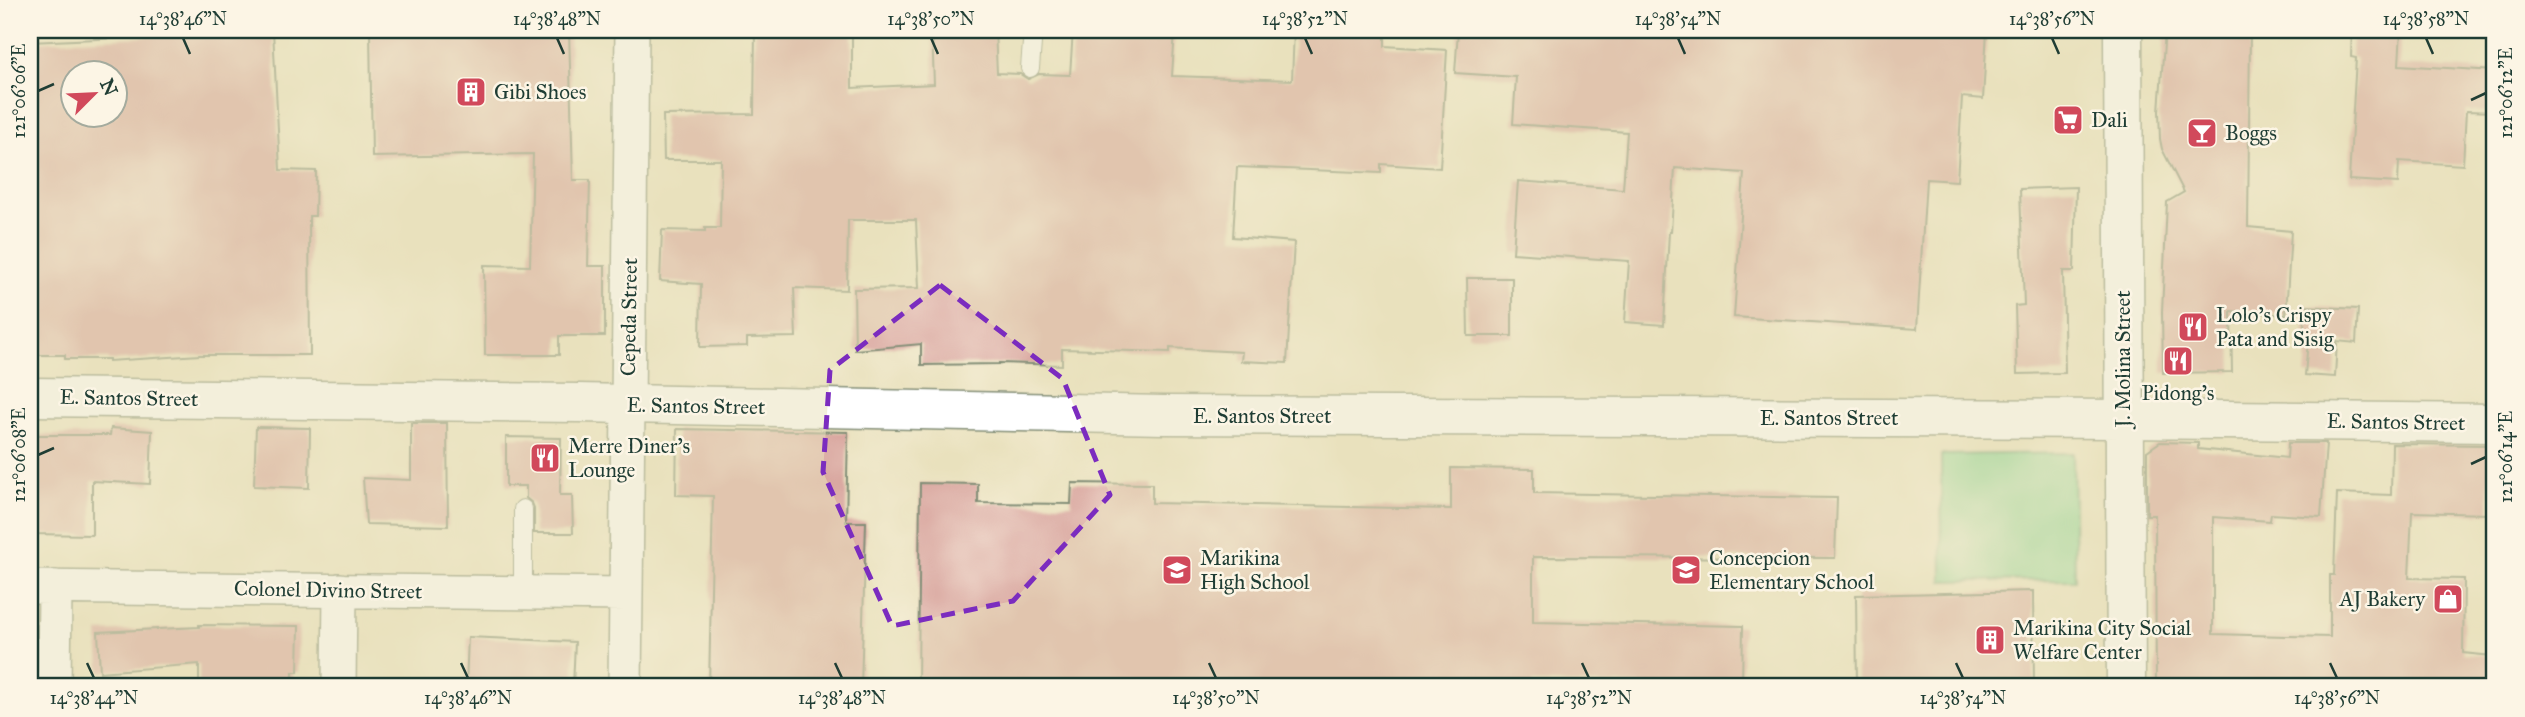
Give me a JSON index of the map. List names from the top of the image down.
{
  "streets": {
    "street": [
      "Cepeda Street",
      "J. Molina Street",
      "E. Santos Street",
      "Colonel Divino Street"
    ]
  },
  "crossings": [
    ["Cepeda Street", "E. Santos Street"],
    ["Cepeda Street", "Colonel Divino Street"],
    ["J. Molina Street", "E. Santos Street"]
  ],
  "places": {
    "building": ["Gibi Shoes", "Marikina City Social Welfare Center"],
    "supermarket": ["Dali"],
    "bar": ["Boggs"],
    "restaurant": ["Lolo's Crispy Pata and Sisig", "Pidong's", "Merre Diner's Lounge"],
    "school or university": ["Marikina High School", "Concepcion Elementary School"],
    "shop": ["AJ Bakery"]
  },
  "north": "top right",
  "coordinates": [
    "14°38'46\"N",
    "14°38'48\"N",
    "14°38'50\"N",
    "14°38'52\"N",
    "14°38'54\"N",
    "14°38'56\"N",
    "14°38'58\"N",
    "121°06'06\"E",
    "121°06'12\"E",
    "121°06'08\"E",
    "121°06'14\"E",
    "14°38'44\"N"
  ]
}
